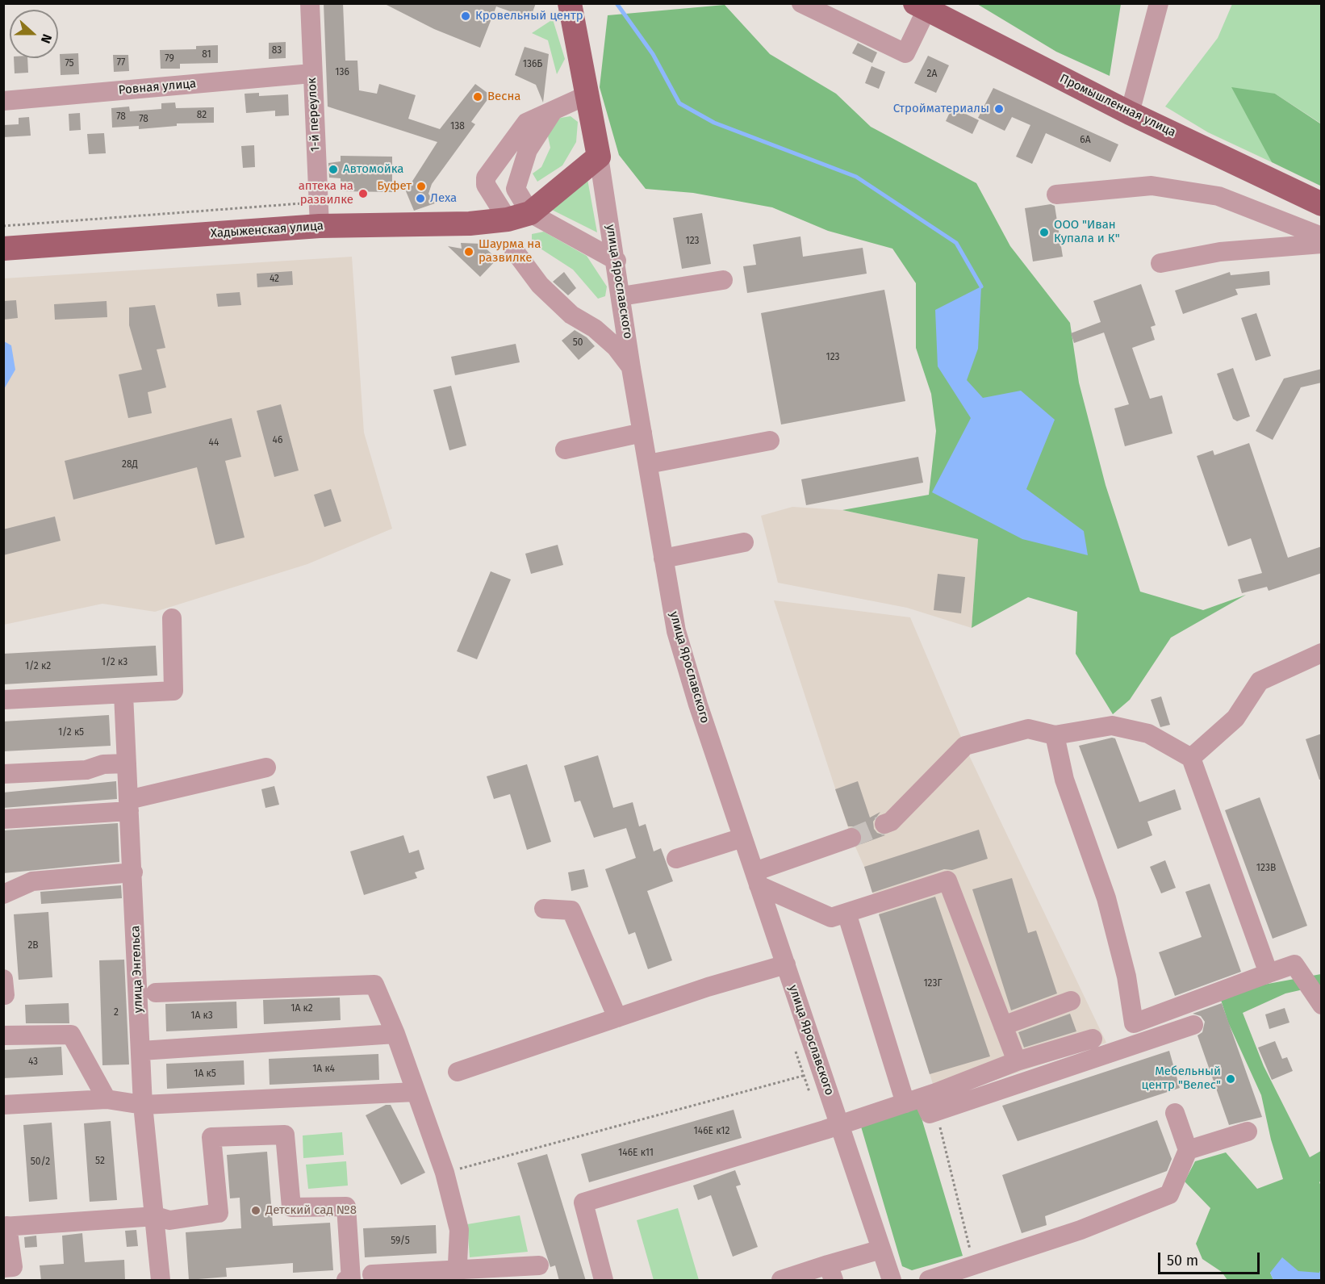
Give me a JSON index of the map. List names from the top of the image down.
{
  "streets": {
    "main road": ["Промышленная улица", "Хадыженская улица", "улица Ярославского"],
    "street": ["Ровная улица", "1-й переулок", "улица Энгельса"]
  },
  "crossings": [
    ["Ровная улица", "1-й переулок"],
    ["1-й переулок", "Хадыженская улица"]
  ],
  "places": [
    "Кровельный центр",
    "Весна",
    "Стройматериалы",
    "Автомойка",
    "Буфет",
    "аптека на развилке",
    "Леха",
    "ООО \"Иван Купала и К\"",
    "Шаурма на развилке",
    "Мебельный центр \"Велес\"",
    "Детский сад №8"
  ],
  "house_numbers": [
    "83",
    "81",
    "79",
    "77",
    "75",
    "136Б",
    "136",
    "2А",
    "82",
    "78",
    "78",
    "138",
    "6А",
    "123",
    "42",
    "50",
    "123",
    "46",
    "44",
    "28Д",
    "1/2 к3",
    "1/2 к2",
    "1/2 к5",
    "123В",
    "2В",
    "123Г",
    "1А к2",
    "2",
    "1А к3",
    "43",
    "1А к4",
    "1А к5",
    "146Е к12",
    "146Е к11",
    "52",
    "50/2",
    "59/5"
  ],
  "scale_bar": "50 m",
  "north": "right"
}
